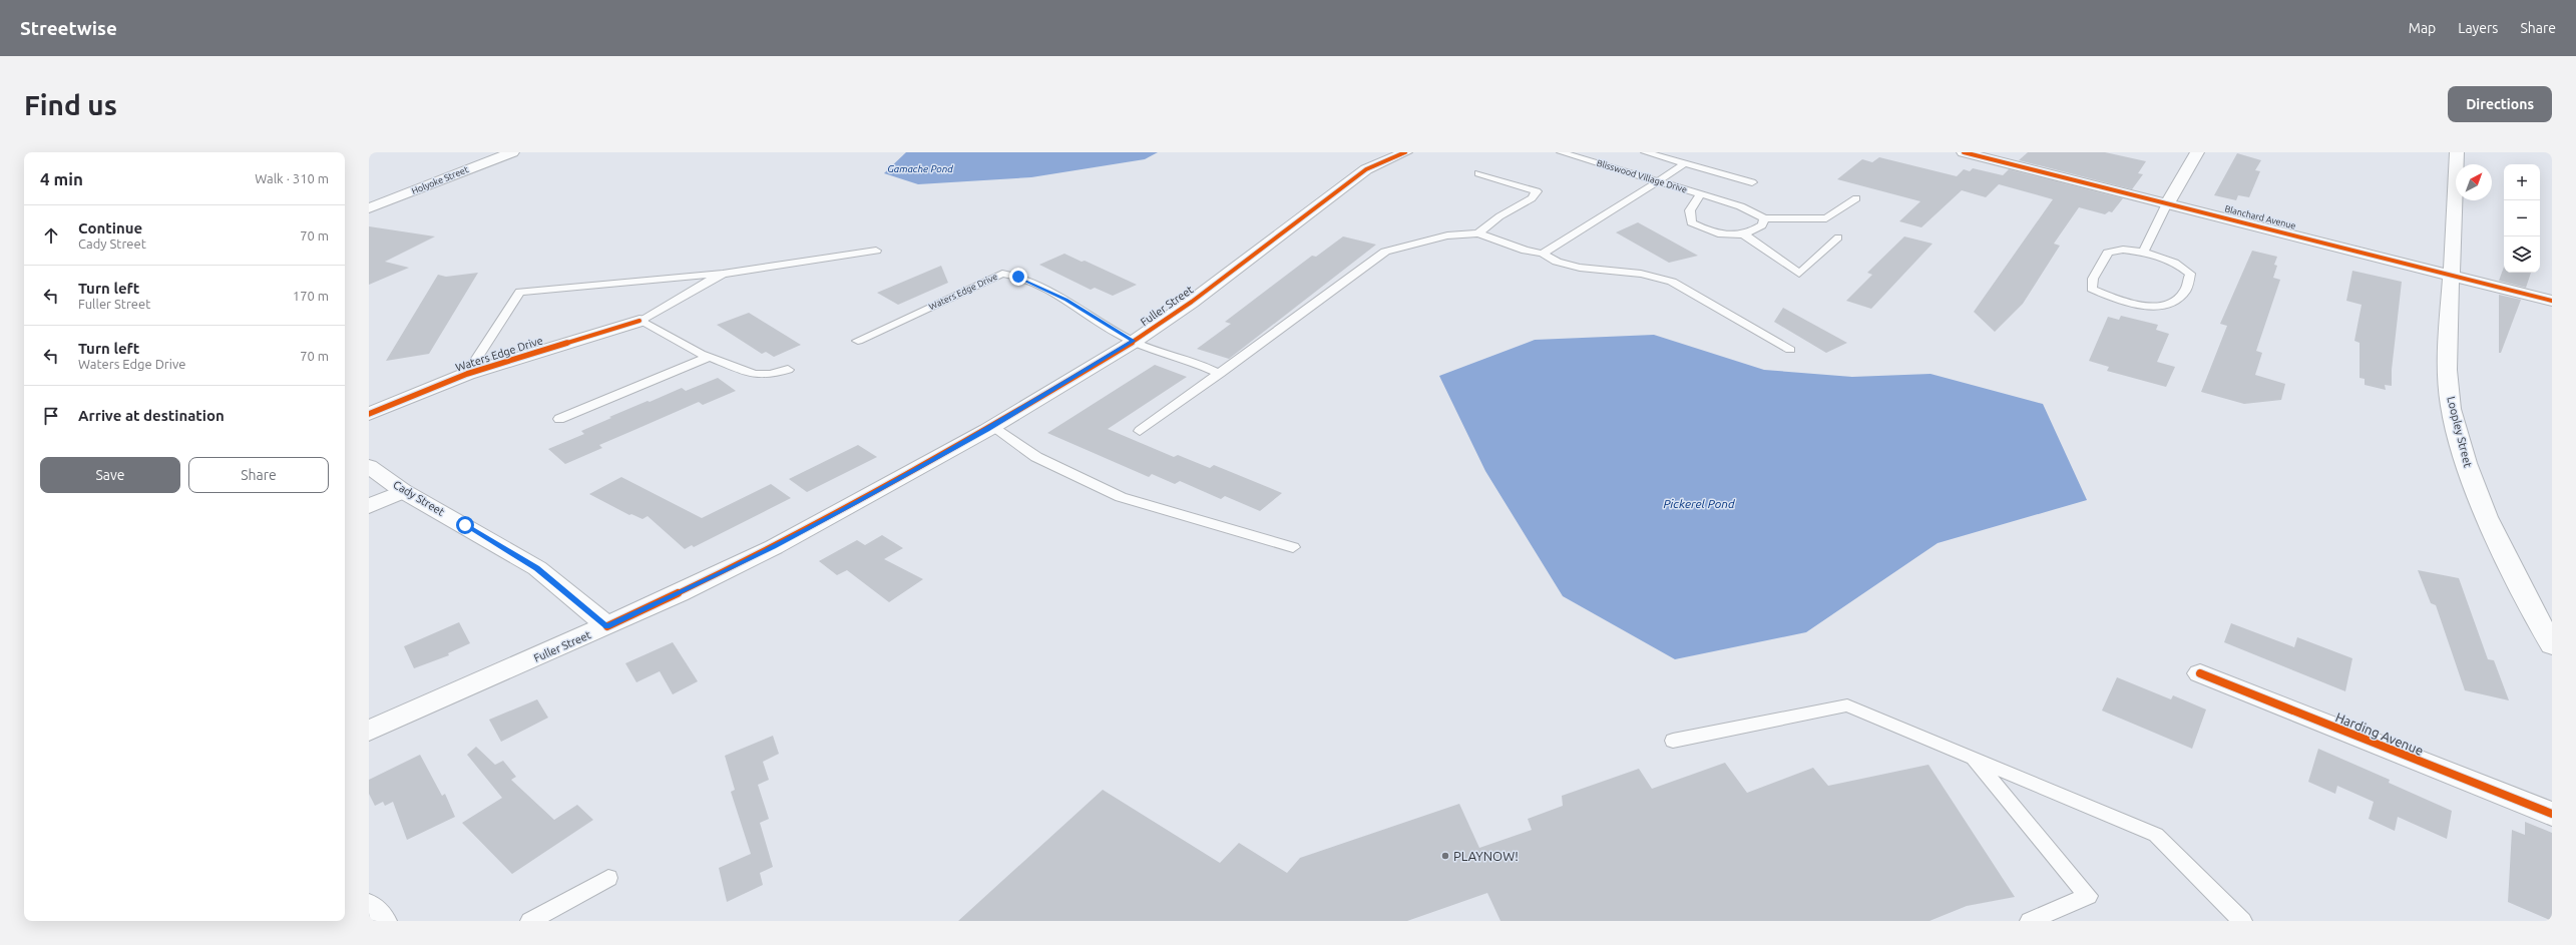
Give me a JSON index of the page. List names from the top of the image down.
{
  "streets": {
    "street": [
      "Holyoke Street",
      "Blanchard Avenue",
      "Waters Edge Drive",
      "Fuller Street",
      "Loopley Street",
      "Cady Street",
      "Harding Avenue"
    ],
    "lane": ["Blisswood Village Drive"]
  },
  "crossings": [
    ["Blanchard Avenue", "Loopley Street"],
    ["Waters Edge Drive", "Fuller Street"],
    ["Fuller Street", "Cady Street"]
  ],
  "water": ["Gamache Pond", "Pickerel Pond"],
  "places": ["PLAYNOW!"],
  "north": "top right",
  "page": {
    "header": "Streetwise",
    "nav": ["Map", "Layers", "Share"],
    "buttons": [
      "Directions",
      ["Save", "Share"]
    ],
    "title": "Find us",
    "heading": ["4 min", "Walk · 310 m"],
    "map_buttons": ["+", "−"],
    "list": [
      ["Continue", "Cady Street", "70 m"],
      ["Turn left", "Fuller Street", "170 m"],
      ["Turn left", "Waters Edge Drive", "70 m"],
      "Arrive at destination"
    ]
  }
}
